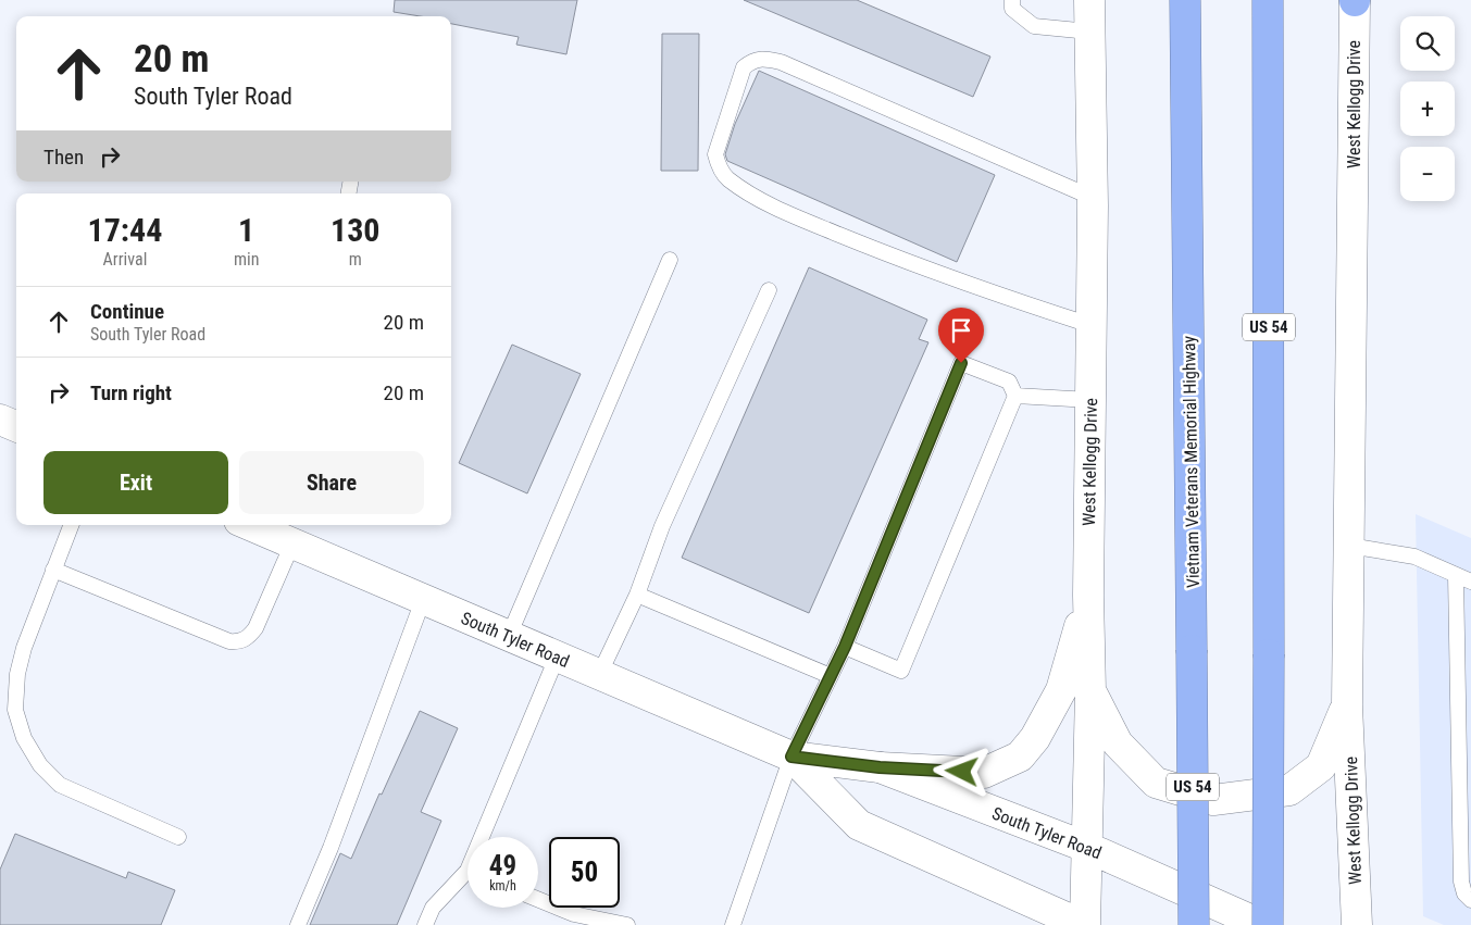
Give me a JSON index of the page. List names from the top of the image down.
{
  "streets": {
    "highway": ["US 54", "Vietnam Veterans Memorial Highway"],
    "main road": ["West Kellogg Drive", "South Tyler Road"]
  },
  "crossings": [
    ["West Kellogg Drive", "South Tyler Road"]
  ],
  "page": {
    "map_buttons": ["+", "−"],
    "turn": ["20 m", "South Tyler Road"],
    "then": "Then",
    "eta": [
      "17:44",
      "Arrival",
      "1",
      "min",
      "130",
      "m"
    ],
    "list": [
      {
        "name": "Continue",
        "note": "South Tyler Road",
        "value": "20 m"
      },
      {
        "name": "Turn right",
        "value": "20 m"
      }
    ],
    "buttons": ["Exit", "Share"],
    "speed": "49 km/h",
    "limit": "50"
  }
}
